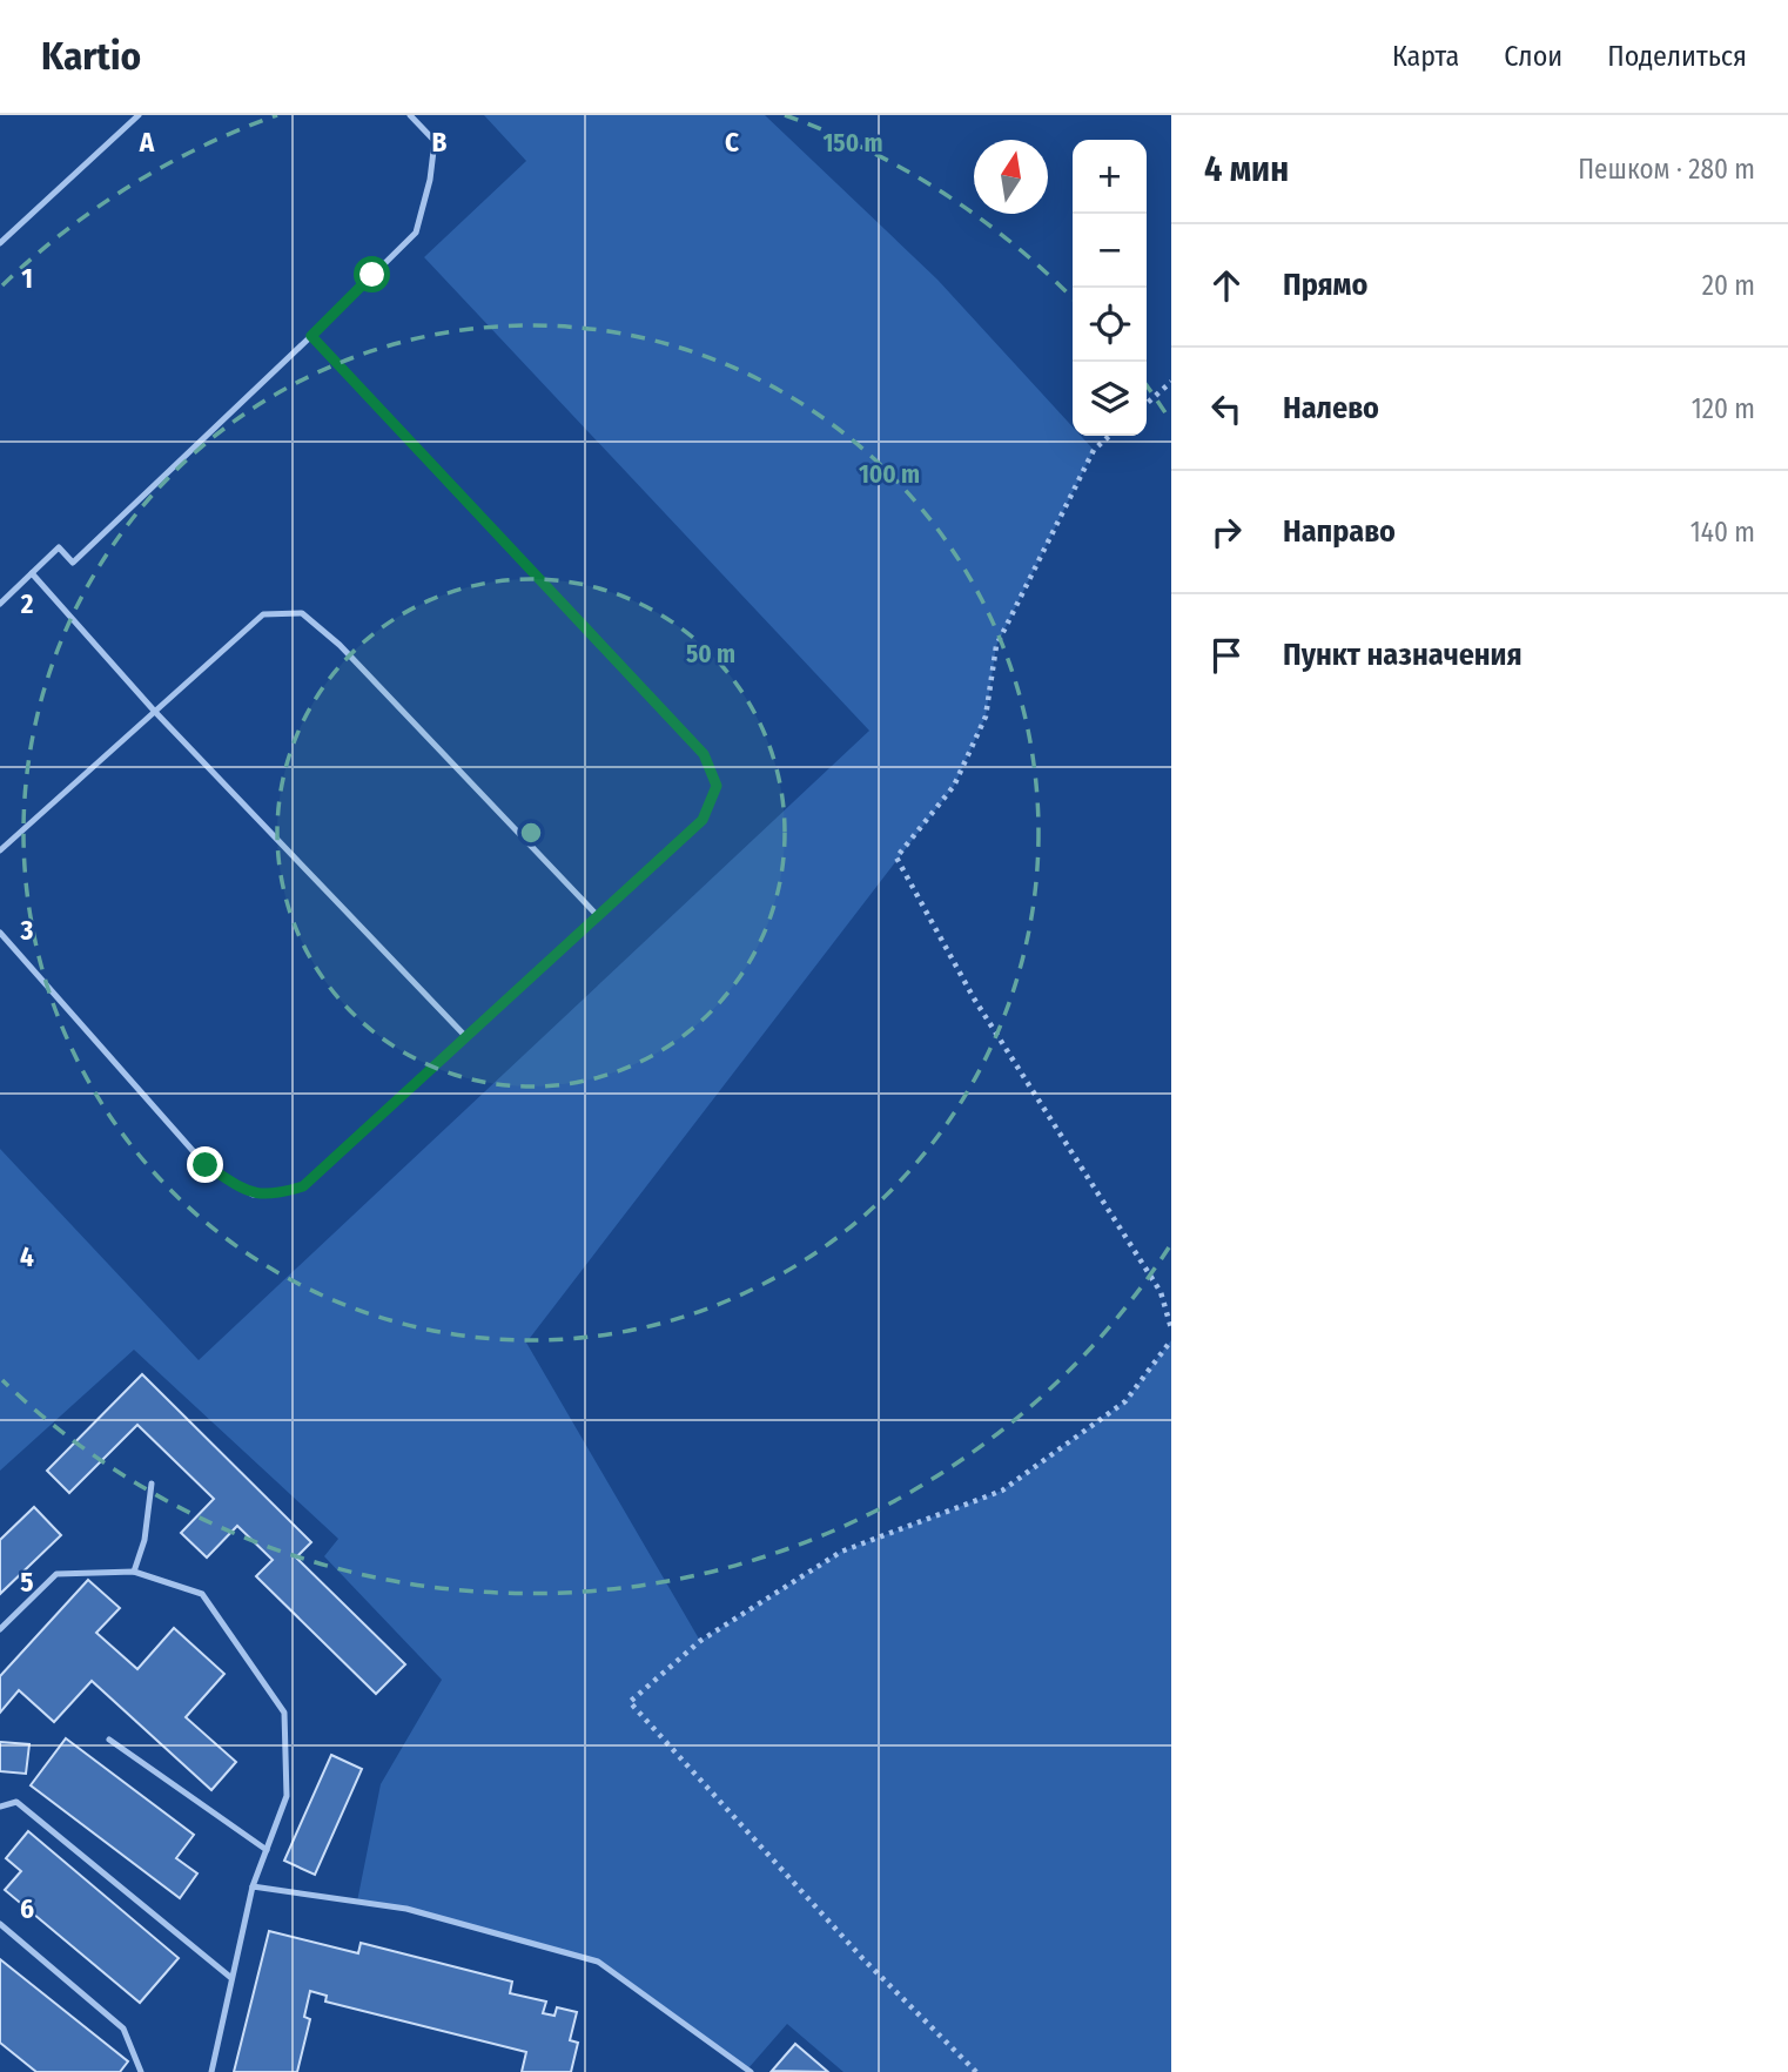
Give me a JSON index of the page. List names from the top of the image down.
{
  "north": "top",
  "page": {
    "header": "Kartio",
    "nav": ["Карта", "Слои", "Поделиться"],
    "heading": ["4 мин", "Пешком · 280 m"],
    "map_buttons": ["+", "−"],
    "list": [
      ["Прямо", "20 m"],
      ["Налево", "120 m"],
      ["Направо", "140 m"],
      "Пункт назначения"
    ]
  },
  "grid": {
    "columns": ["A", "B", "C"],
    "rows": [
      "1",
      "2",
      "3",
      "4",
      "5",
      "6"
    ]
  },
  "rings": ["150 m", "100 m", "50 m"]
}
